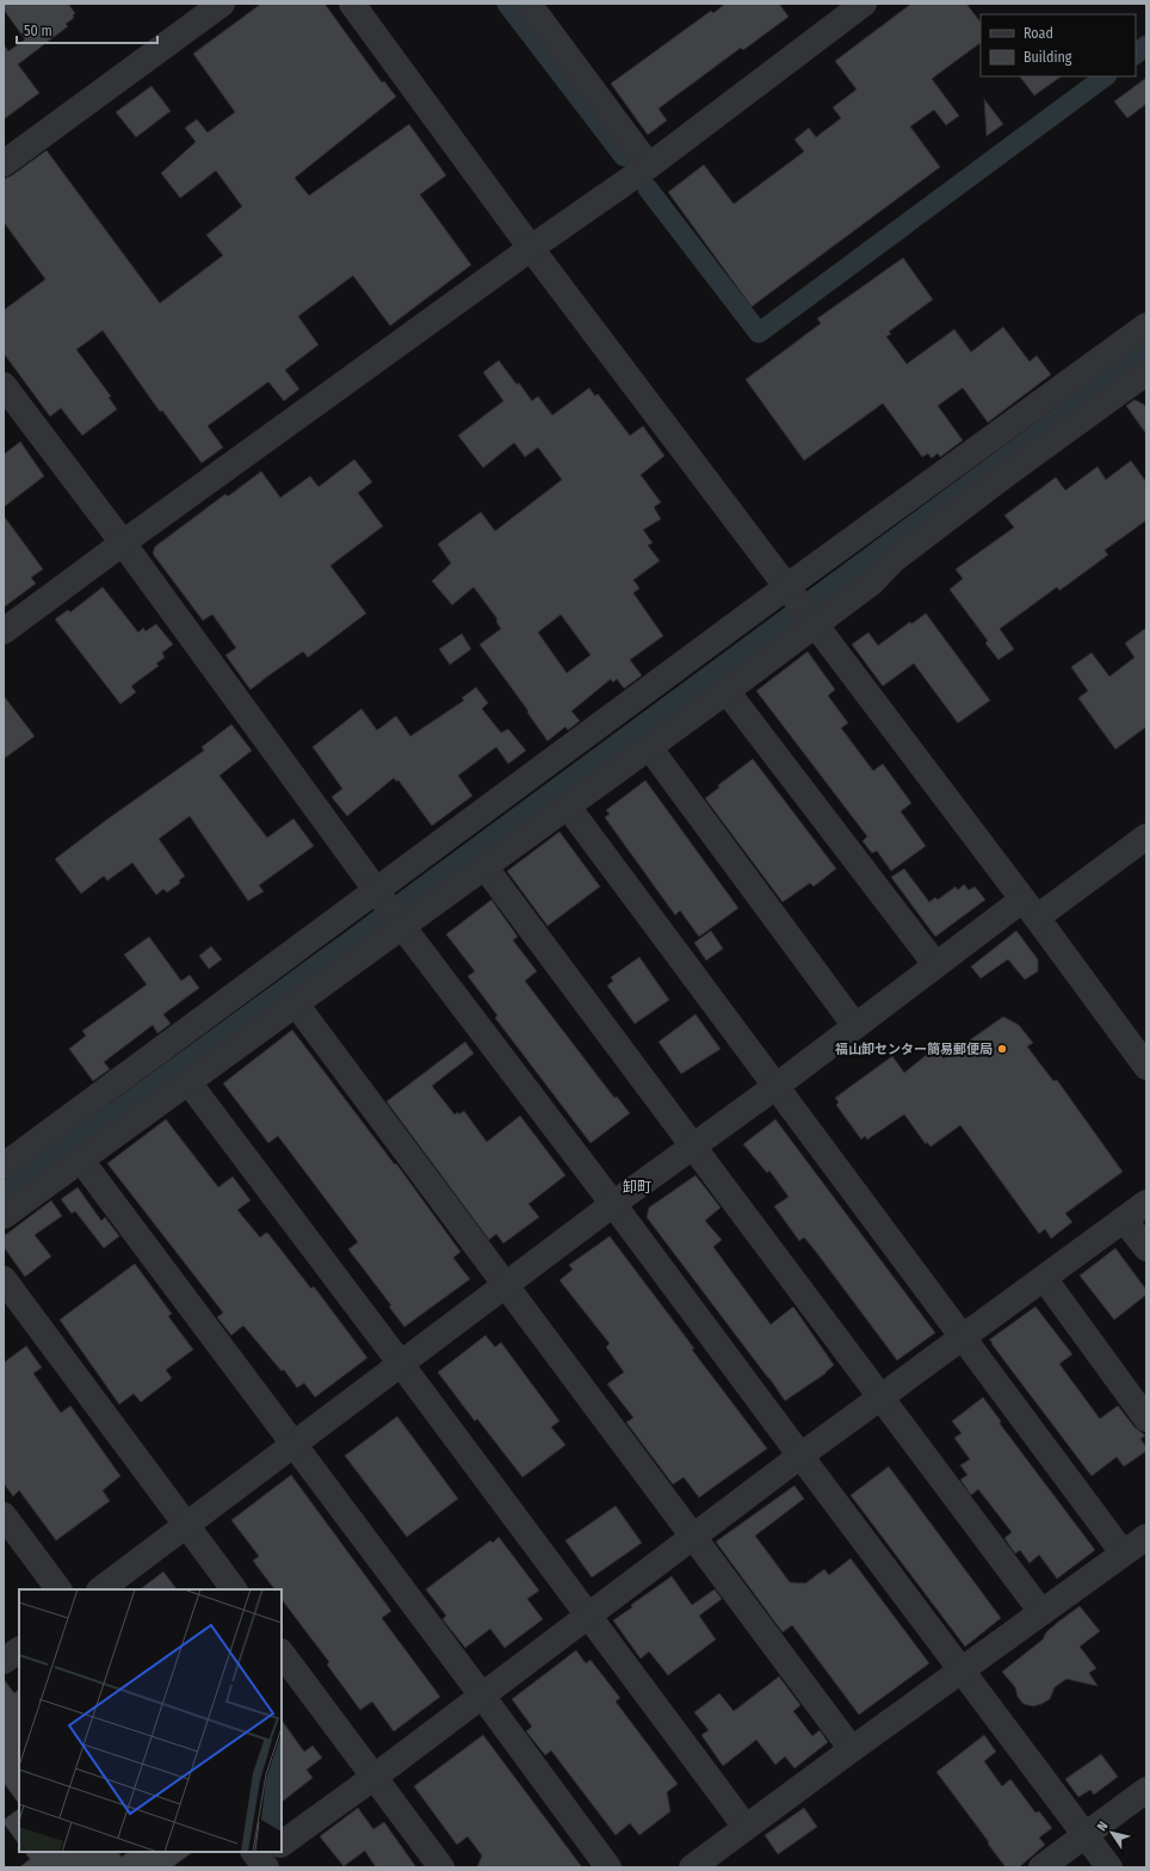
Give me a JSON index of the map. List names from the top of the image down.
{
  "districts": ["卸町"],
  "places": ["福山卸センター簡易郵便局"],
  "legend": ["Road", "Building"],
  "scale_bar": "50 m",
  "north": "top left"
}
